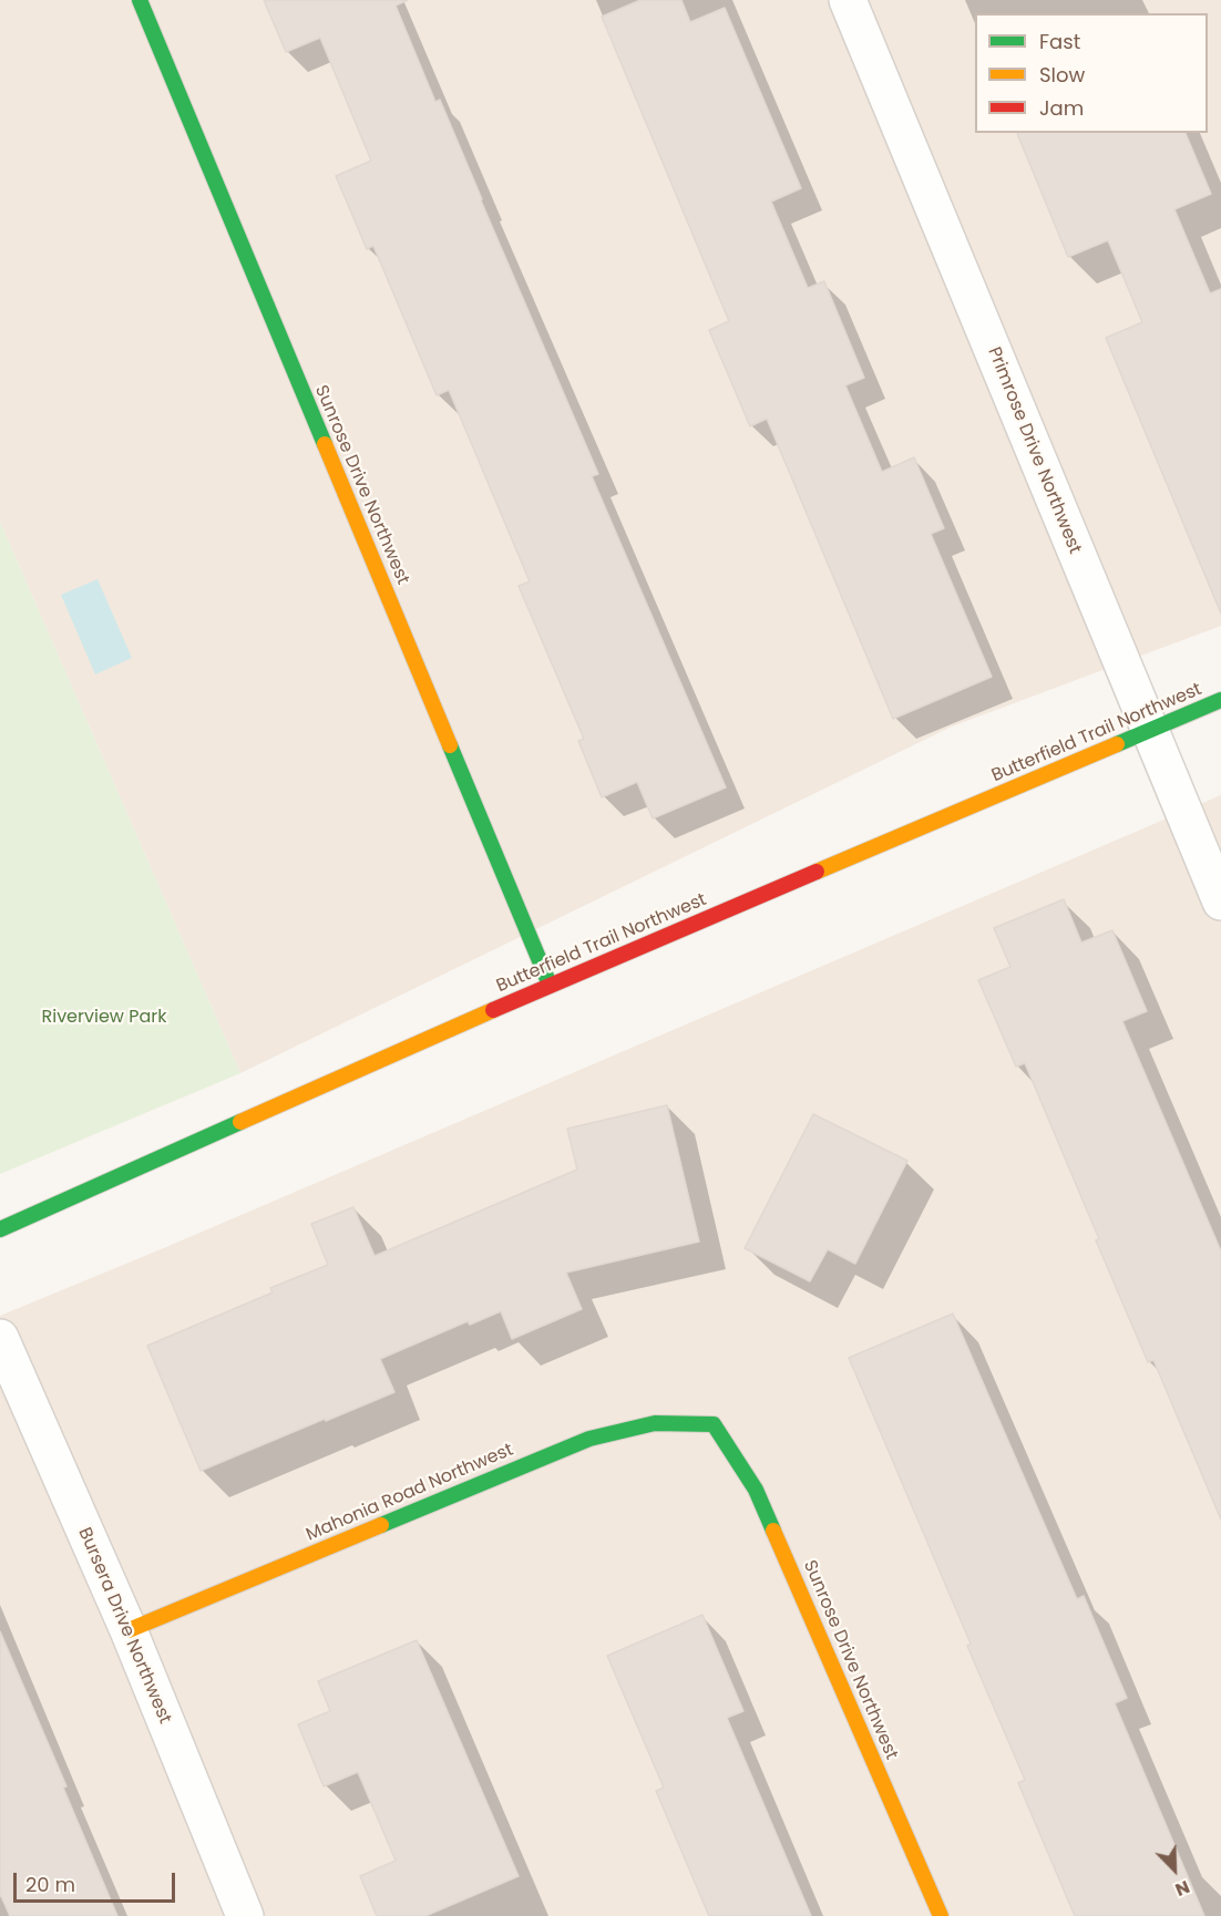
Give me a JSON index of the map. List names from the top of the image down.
{
  "streets": {
    "street": [
      "Primrose Drive Northwest",
      "Sunrose Drive Northwest",
      "Butterfield Trail Northwest",
      "Mahonia Road Northwest",
      "Bursera Drive Northwest"
    ]
  },
  "crossings": [
    ["Primrose Drive Northwest", "Butterfield Trail Northwest"],
    ["Sunrose Drive Northwest", "Butterfield Trail Northwest"],
    ["Sunrose Drive Northwest", "Mahonia Road Northwest"],
    ["Mahonia Road Northwest", "Bursera Drive Northwest"]
  ],
  "parks": ["Riverview Park"],
  "legend": ["Fast", "Slow", "Jam"],
  "scale_bar": "20 m",
  "north": "bottom right"
}
